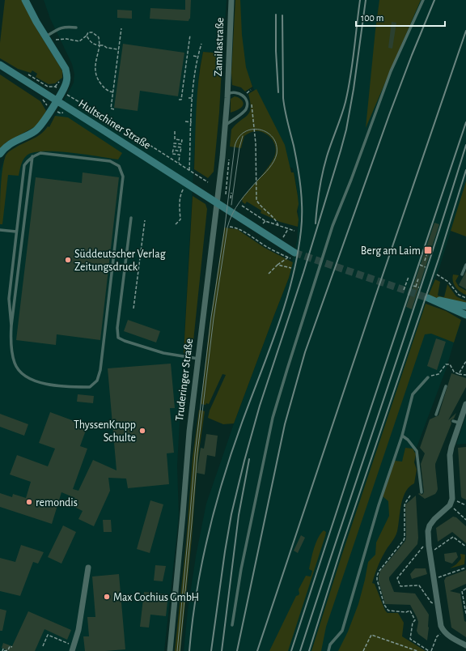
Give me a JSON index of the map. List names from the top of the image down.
{
  "streets": {
    "main road": ["Hultschiner Straße"],
    "street": ["Zamilastraße", "Truderinger Straße"]
  },
  "crossings": [
    ["Zamilastraße", "Hultschiner Straße"],
    ["Zamilastraße", "Truderinger Straße"],
    ["Hultschiner Straße", "Truderinger Straße"]
  ],
  "places": {
    "transit": ["Berg am Laim"],
    "other": [
      "Süddeutscher Verlag Zeitungsdruck",
      "ThyssenKrupp Schulte",
      "remondis",
      "Max Cochius GmbH"
    ]
  },
  "scale_bar": "100 m"
}
